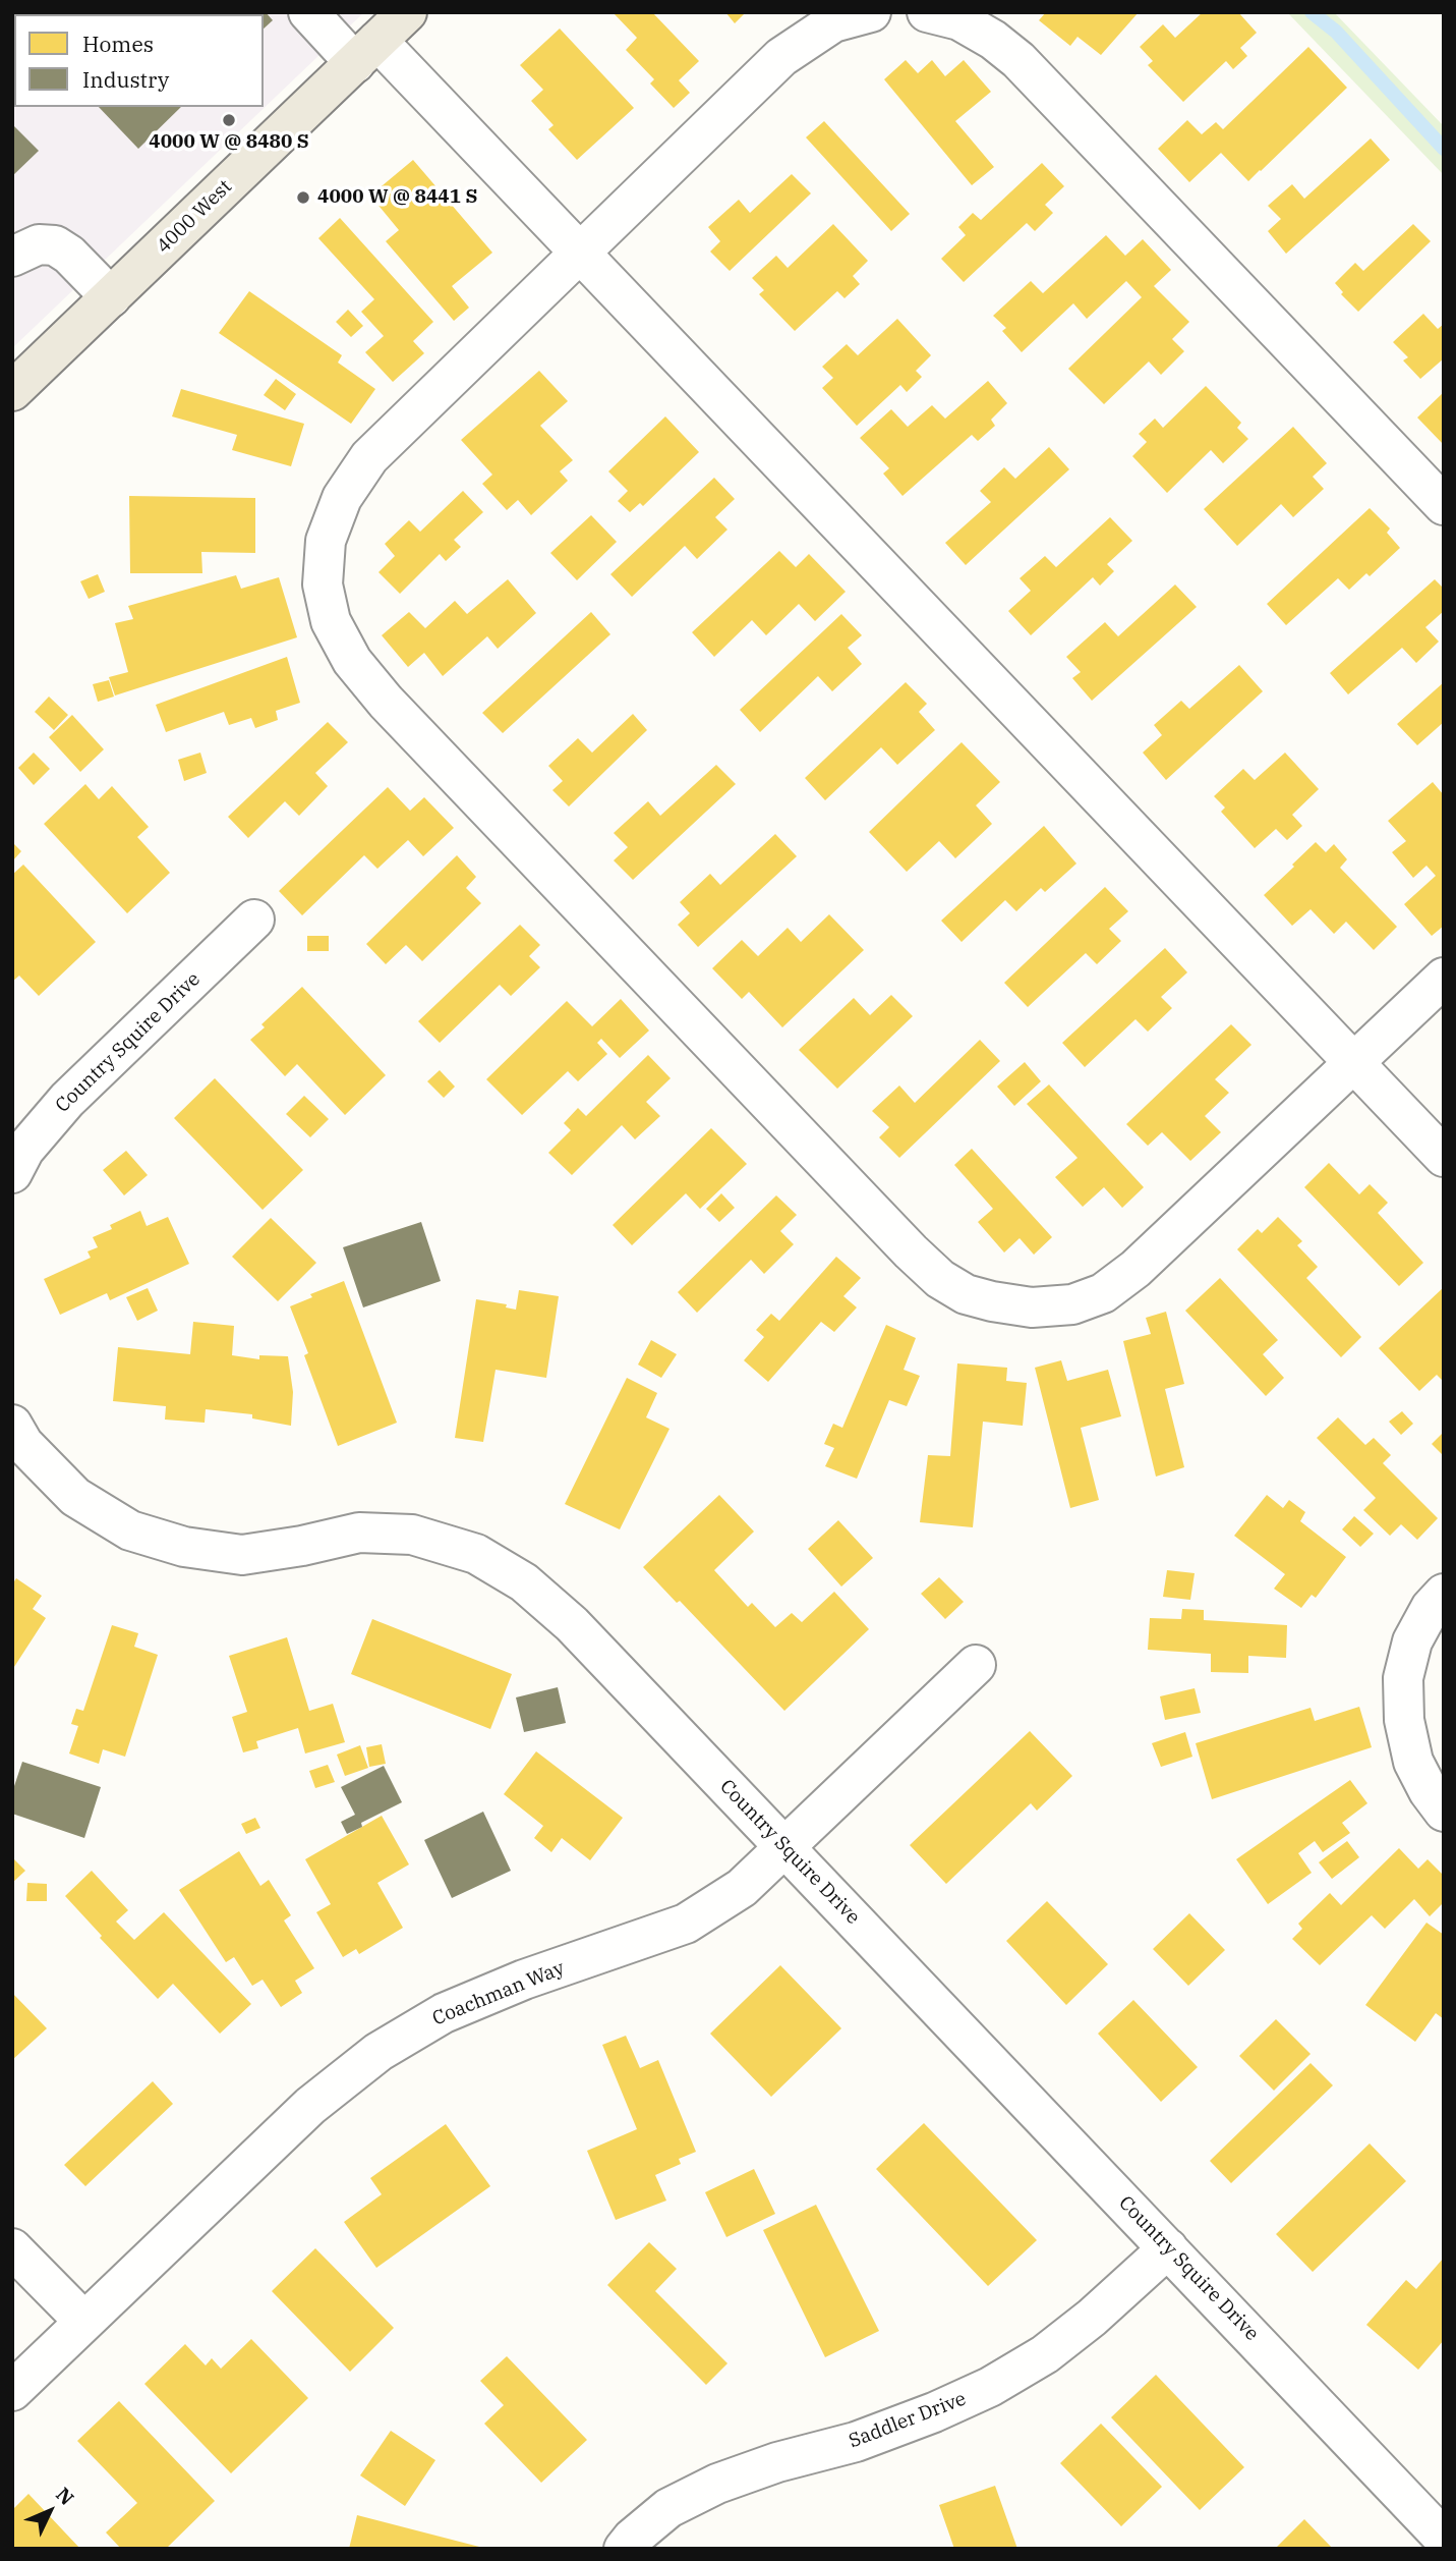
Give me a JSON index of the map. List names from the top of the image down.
{
  "streets": {
    "main road": ["4000 West"],
    "street": ["Country Squire Drive", "Coachman Way", "Saddler Drive"]
  },
  "crossings": [
    ["Country Squire Drive", "Coachman Way"],
    ["Country Squire Drive", "Saddler Drive"]
  ],
  "places": ["4000 W @ 8480 S", "4000 W @ 8441 S"],
  "legend": ["Homes", "Industry"],
  "north": "top right"
}
